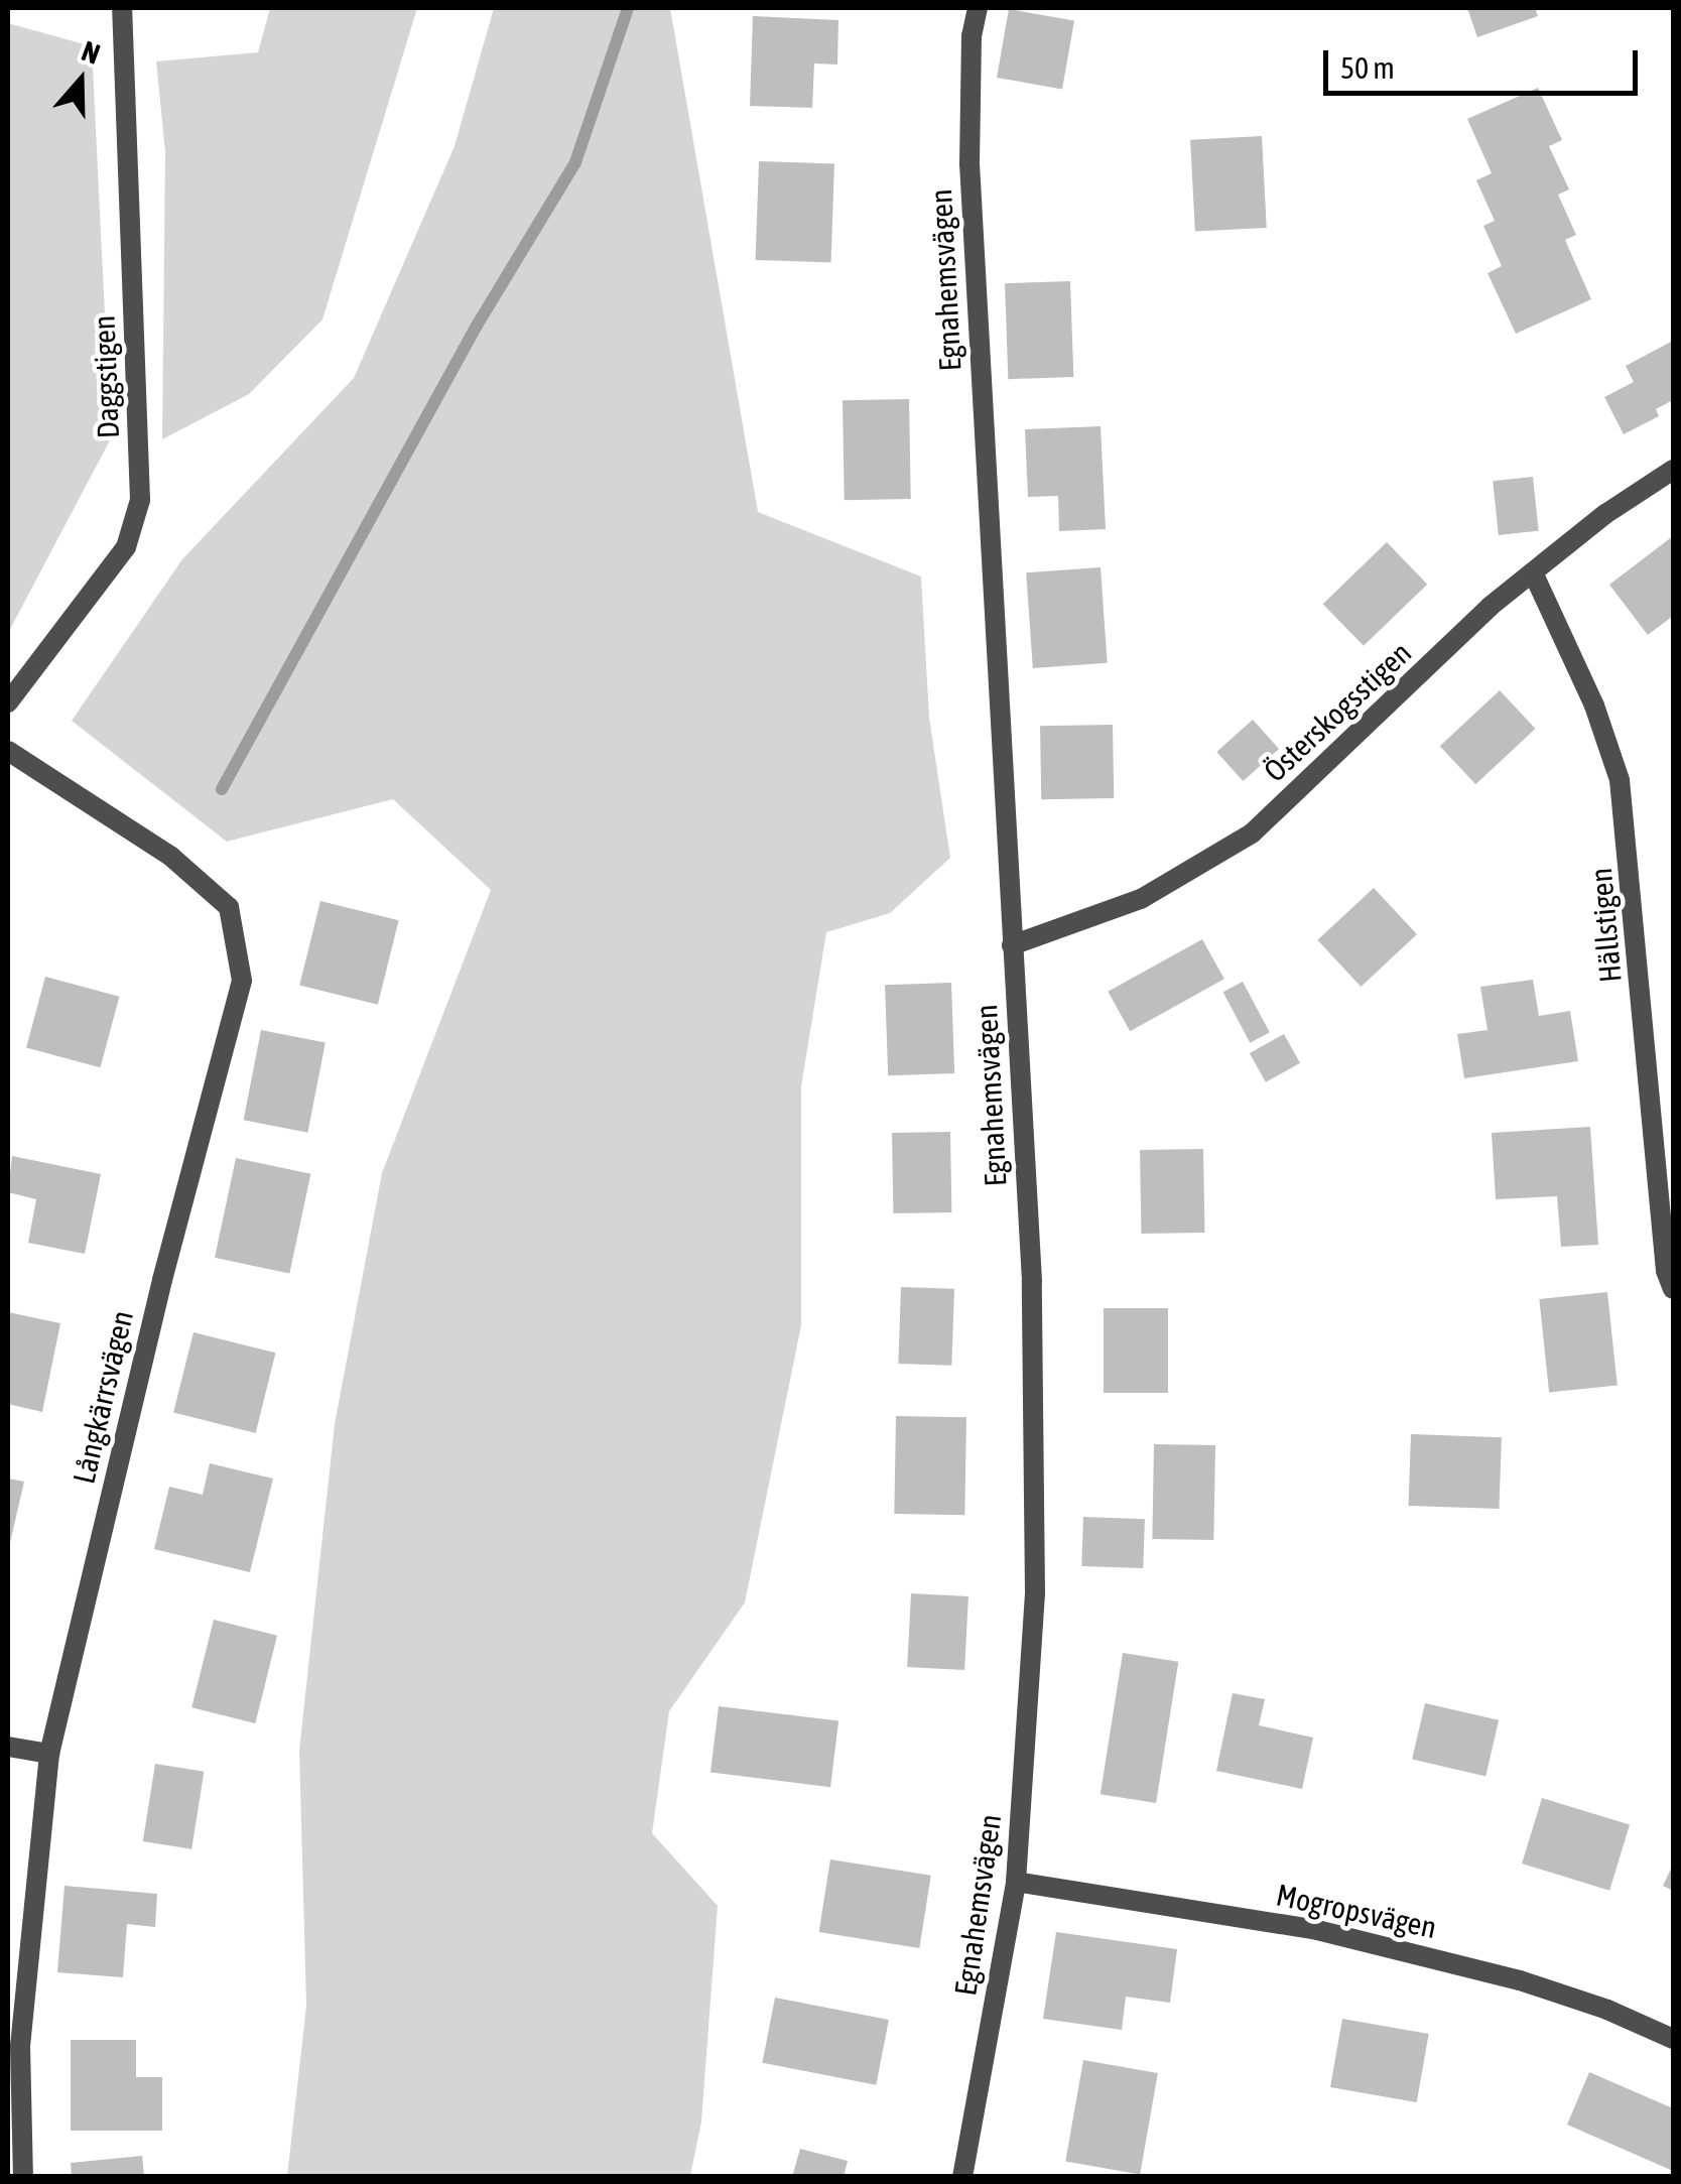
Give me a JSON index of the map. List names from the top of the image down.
{
  "streets": {
    "street": [
      "Egnahemsvägen",
      "Daggstigen",
      "Österskogsstigen",
      "Hällstigen",
      "Långkärrsvägen",
      "Mogropsvägen"
    ]
  },
  "crossings": [
    ["Egnahemsvägen", "Österskogsstigen"],
    ["Egnahemsvägen", "Mogropsvägen"],
    ["Österskogsstigen", "Hällstigen"]
  ],
  "scale_bar": "50 m",
  "north": "top"
}
